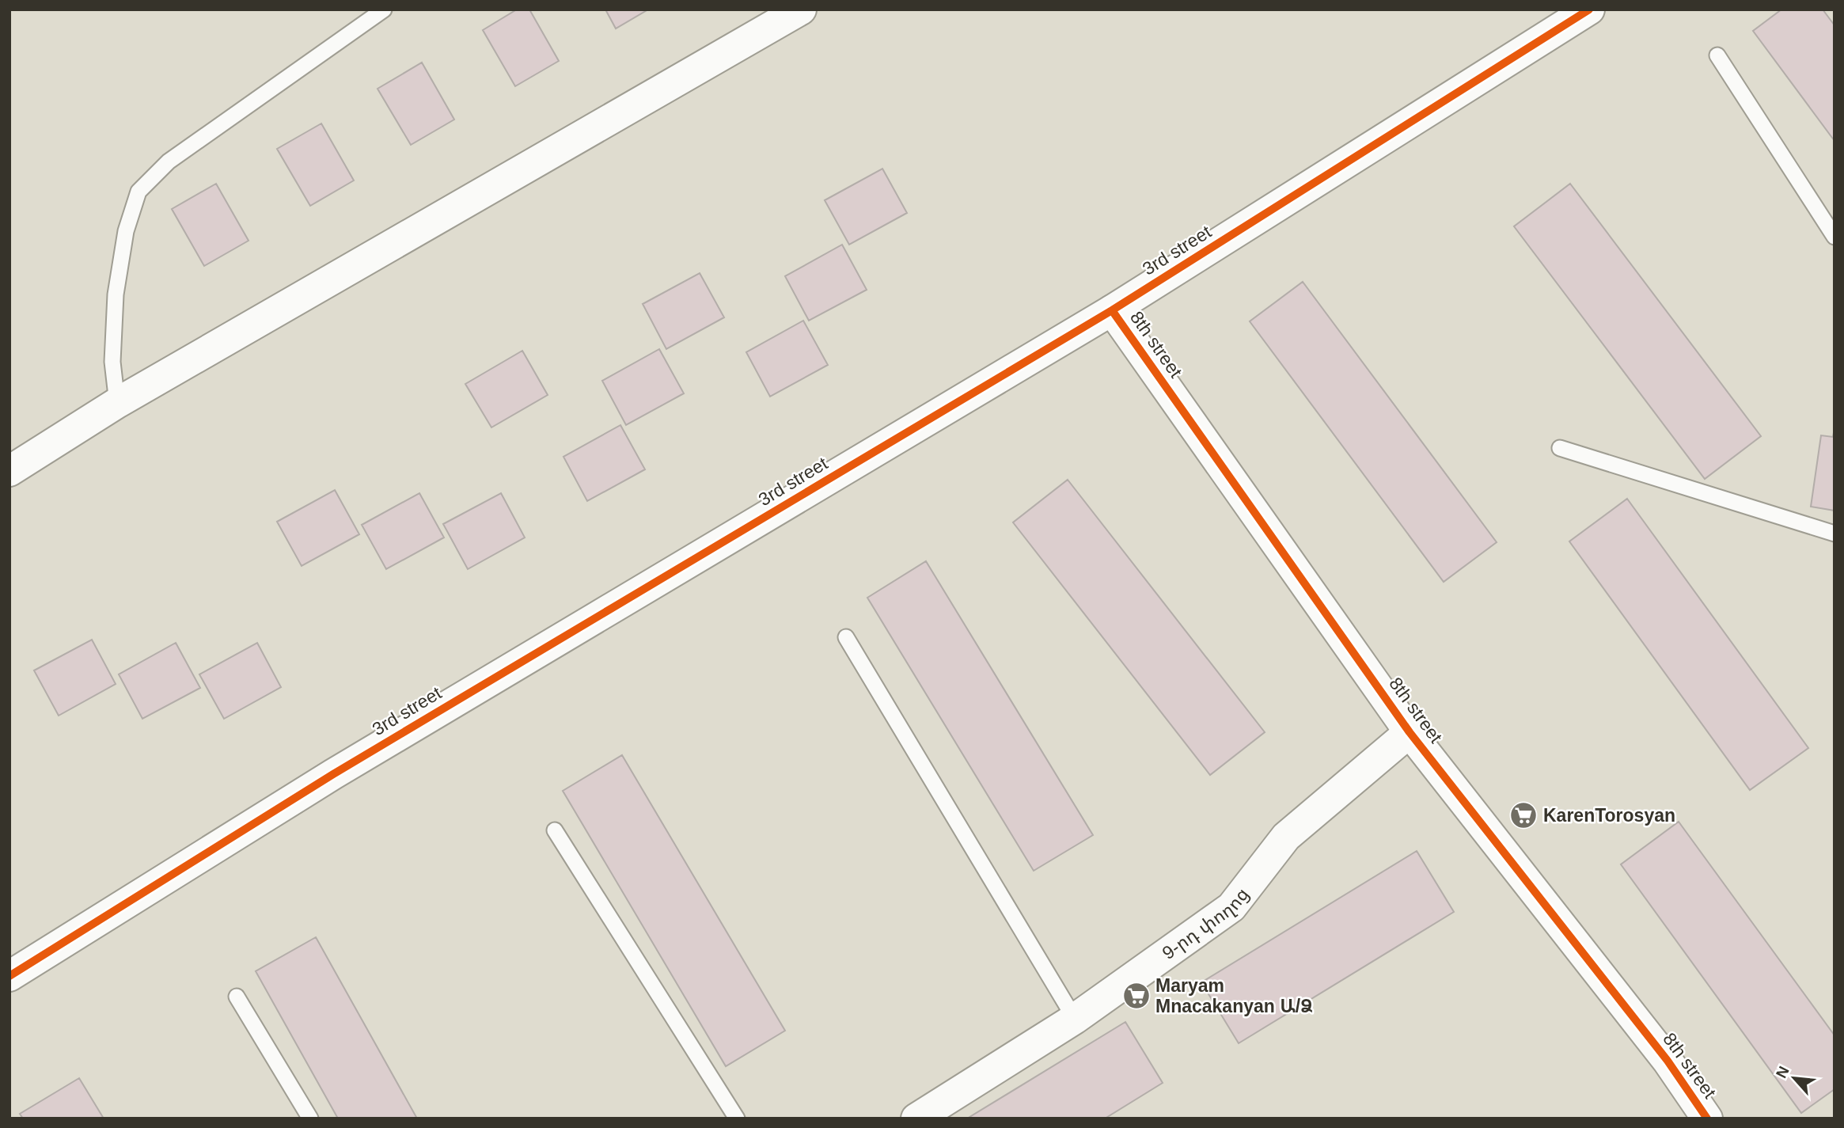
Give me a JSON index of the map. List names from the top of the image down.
{
  "streets": {
    "street": ["3rd street", "8th street", "9-րդ փողոց"]
  },
  "crossings": [
    ["3rd street", "8th street"],
    ["8th street", "9-րդ փողոց"]
  ],
  "places": {
    "supermarket": ["KarenTorosyan", "Maryam Mnacakanyan Ա/Ձ"]
  },
  "north": "top left"
}
